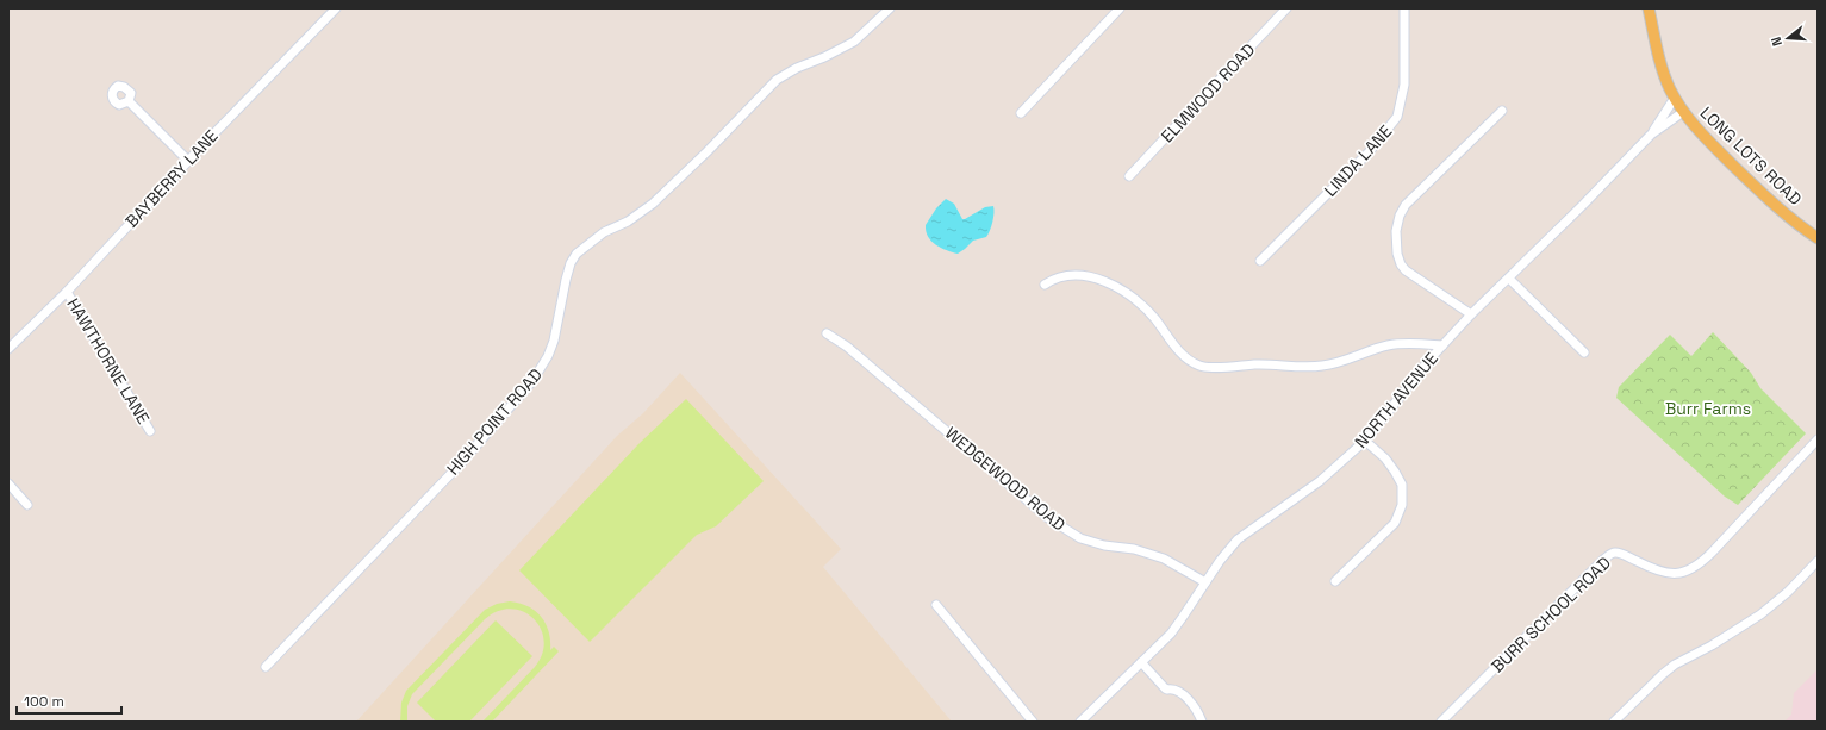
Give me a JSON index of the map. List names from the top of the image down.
{
  "streets": {
    "main road": ["LONG LOTS ROAD"],
    "street": [
      "ELMWOOD ROAD",
      "LINDA LANE",
      "BAYBERRY LANE",
      "HAWTHORNE LANE",
      "NORTH AVENUE",
      "HIGH POINT ROAD",
      "WEDGEWOOD ROAD",
      "BURR SCHOOL ROAD"
    ]
  },
  "crossings": [
    ["LONG LOTS ROAD", "NORTH AVENUE"],
    ["BAYBERRY LANE", "HAWTHORNE LANE"],
    ["NORTH AVENUE", "WEDGEWOOD ROAD"]
  ],
  "parks": ["Burr Farms"],
  "scale_bar": "100 m",
  "north": "left"
}
